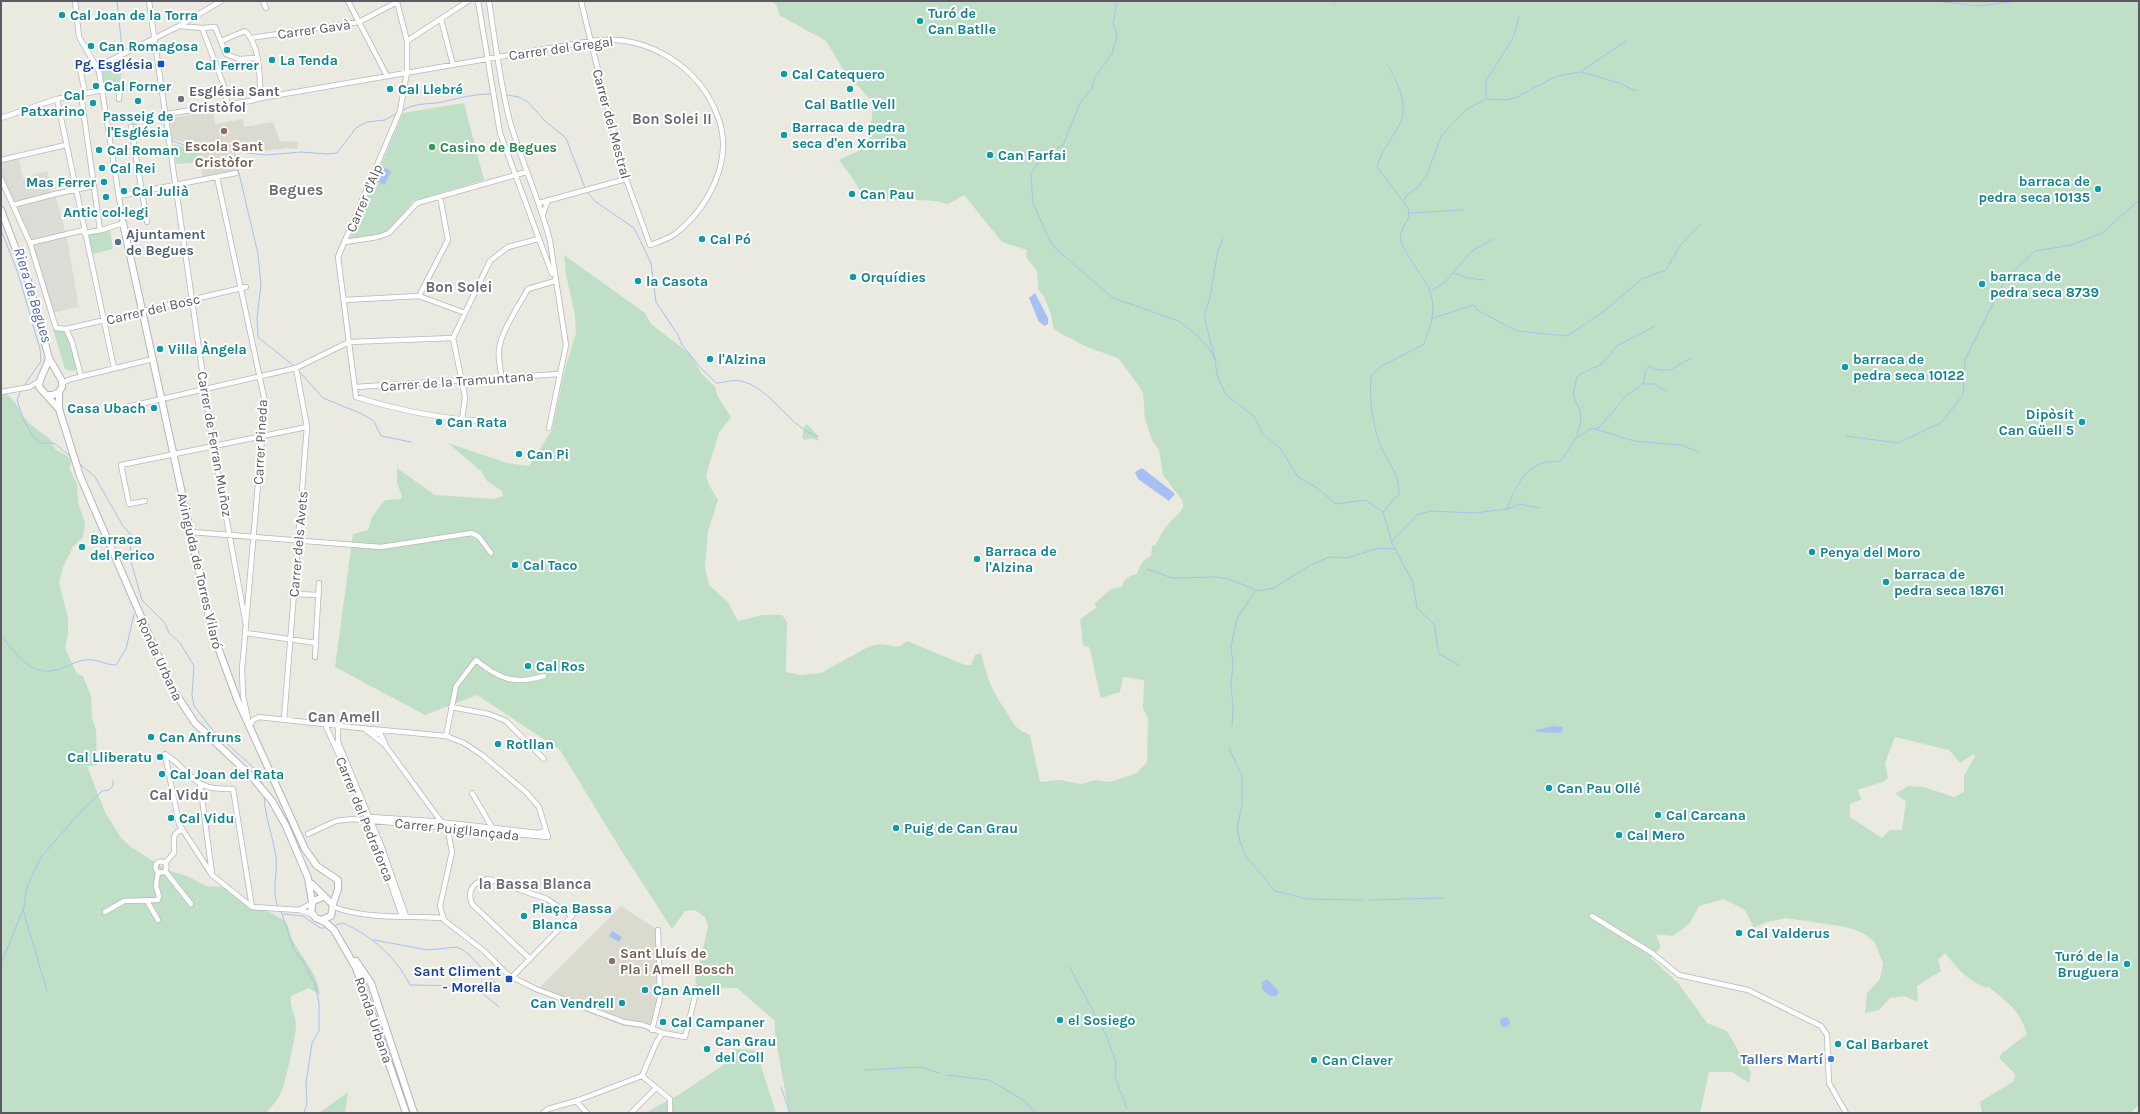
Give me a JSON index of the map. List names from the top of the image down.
{
  "streets": {
    "main road": ["Avinguda de Torres Vilaró", "Ronda Urbana"],
    "street": [
      "Carrer Gavà",
      "Carrer del Gregal",
      "Carrer del Mestral",
      "Carrer d'Alp",
      "Carrer del Bosc",
      "Carrer de la Tramuntana",
      "Carrer Pineda",
      "Carrer de Ferran Muñoz",
      "Carrer dels Avets",
      "Carrer del Pedraforca",
      "Carrer Puigllançada"
    ]
  },
  "crossings": [
    ["Carrer Gavà", "Carrer d'Alp"],
    ["Carrer del Gregal", "Carrer del Mestral"],
    ["Carrer del Gregal", "Carrer d'Alp"],
    ["Carrer del Gregal", "Carrer de Ferran Muñoz"],
    ["Carrer d'Alp", "Carrer de la Tramuntana"],
    ["Carrer del Bosc", "Carrer Pineda"],
    ["Carrer del Bosc", "Carrer de Ferran Muñoz"],
    ["Carrer del Bosc", "Avinguda de Torres Vilaró"],
    ["Carrer Pineda", "Carrer de Ferran Muñoz"],
    ["Carrer Pineda", "Avinguda de Torres Vilaró"],
    ["Carrer del Pedraforca", "Carrer Puigllançada"]
  ],
  "districts": [
    "Bon Solei II",
    "Begues",
    "Bon Solei",
    "Can Amell",
    "Cal Vidu",
    "la Bassa Blanca"
  ],
  "water": ["Riera de Begues"],
  "places": {
    "other": [
      "Cal Joan de la Torra",
      "Turó de Can Batlle",
      "Can Romagosa",
      "Cal Ferrer",
      "La Tenda",
      "Cal Catequero",
      "Cal Forner",
      "Cal Llebré",
      "Cal Batlle Vell",
      "Església Sant Cristòfol",
      "Passeig de l'Església",
      "Cal Patxarino",
      "Escola Sant Cristòfor",
      "Barraca de pedra seca d'en Xorriba",
      "Casino de Begues",
      "Cal Roman",
      "Can Farfai",
      "Cal Rei",
      "Mas Ferrer",
      "barraca de pedra seca 10135",
      "Cal Julià",
      "Can Pau",
      "Antic col·legi",
      "Cal Pó",
      "Ajuntament de Begues",
      "Orquídies",
      "la Casota",
      "barraca de pedra seca 8739",
      "Villa Àngela",
      "l'Alzina",
      "barraca de pedra seca 10122",
      "Casa Ubach",
      "Can Rata",
      "Dipòsit Can Güell 5",
      "Can Pi",
      "Barraca del Perico",
      "Penya del Moro",
      "Barraca de l'Alzina",
      "Cal Taco",
      "barraca de pedra seca 18761",
      "Cal Ros",
      "Can Anfruns",
      "Rotllan",
      "Cal Lliberatu",
      "Cal Joan del Rata",
      "Can Pau Ollé",
      "Cal Carcana",
      "Cal Vidu",
      "Puig de Can Grau",
      "Cal Mero",
      "Plaça Bassa Blanca",
      "Cal Valderus",
      "Sant Lluís de Pla i Amell Bosch",
      "Turó de la Bruguera",
      "Can Amell",
      "Can Vendrell",
      "el Sosiego",
      "Cal Campaner",
      "Cal Barbaret",
      "Can Grau del Coll",
      "Tallers Martí",
      "Can Claver"
    ],
    "transit": ["Pg. Església", "Sant Climent - Morella"]
  }
}
